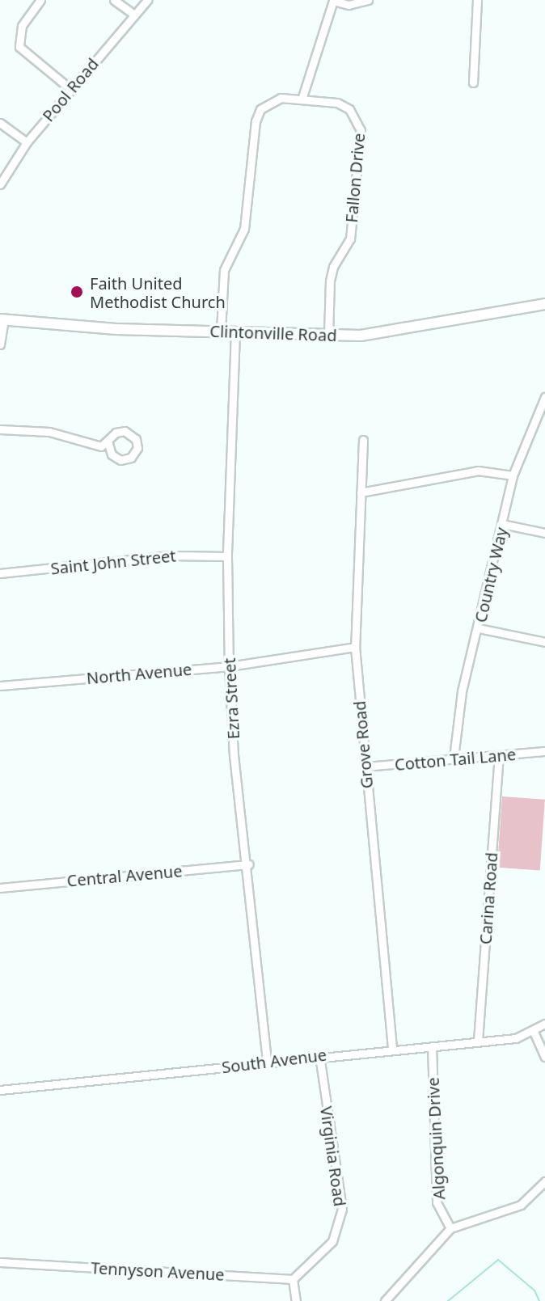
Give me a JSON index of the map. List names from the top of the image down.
{
  "streets": {
    "main road": ["Clintonville Road"],
    "street": [
      "Pool Road",
      "Fallon Drive",
      "Saint John Street",
      "Country Way",
      "North Avenue",
      "Ezra Street",
      "Grove Road",
      "Cotton Tail Lane",
      "Central Avenue",
      "Carina Road",
      "South Avenue",
      "Algonquin Drive",
      "Virginia Road",
      "Tennyson Avenue"
    ]
  },
  "crossings": [
    ["Fallon Drive", "Clintonville Road"],
    ["Clintonville Road", "Ezra Street"],
    ["Saint John Street", "Ezra Street"],
    ["Country Way", "Cotton Tail Lane"],
    ["North Avenue", "Ezra Street"],
    ["North Avenue", "Grove Road"],
    ["Ezra Street", "Central Avenue"],
    ["Ezra Street", "South Avenue"],
    ["Grove Road", "Cotton Tail Lane"],
    ["Grove Road", "South Avenue"],
    ["Cotton Tail Lane", "Carina Road"],
    ["Carina Road", "South Avenue"],
    ["South Avenue", "Algonquin Drive"],
    ["South Avenue", "Virginia Road"],
    ["Virginia Road", "Tennyson Avenue"]
  ],
  "places": ["Faith United Methodist Church"]
}
